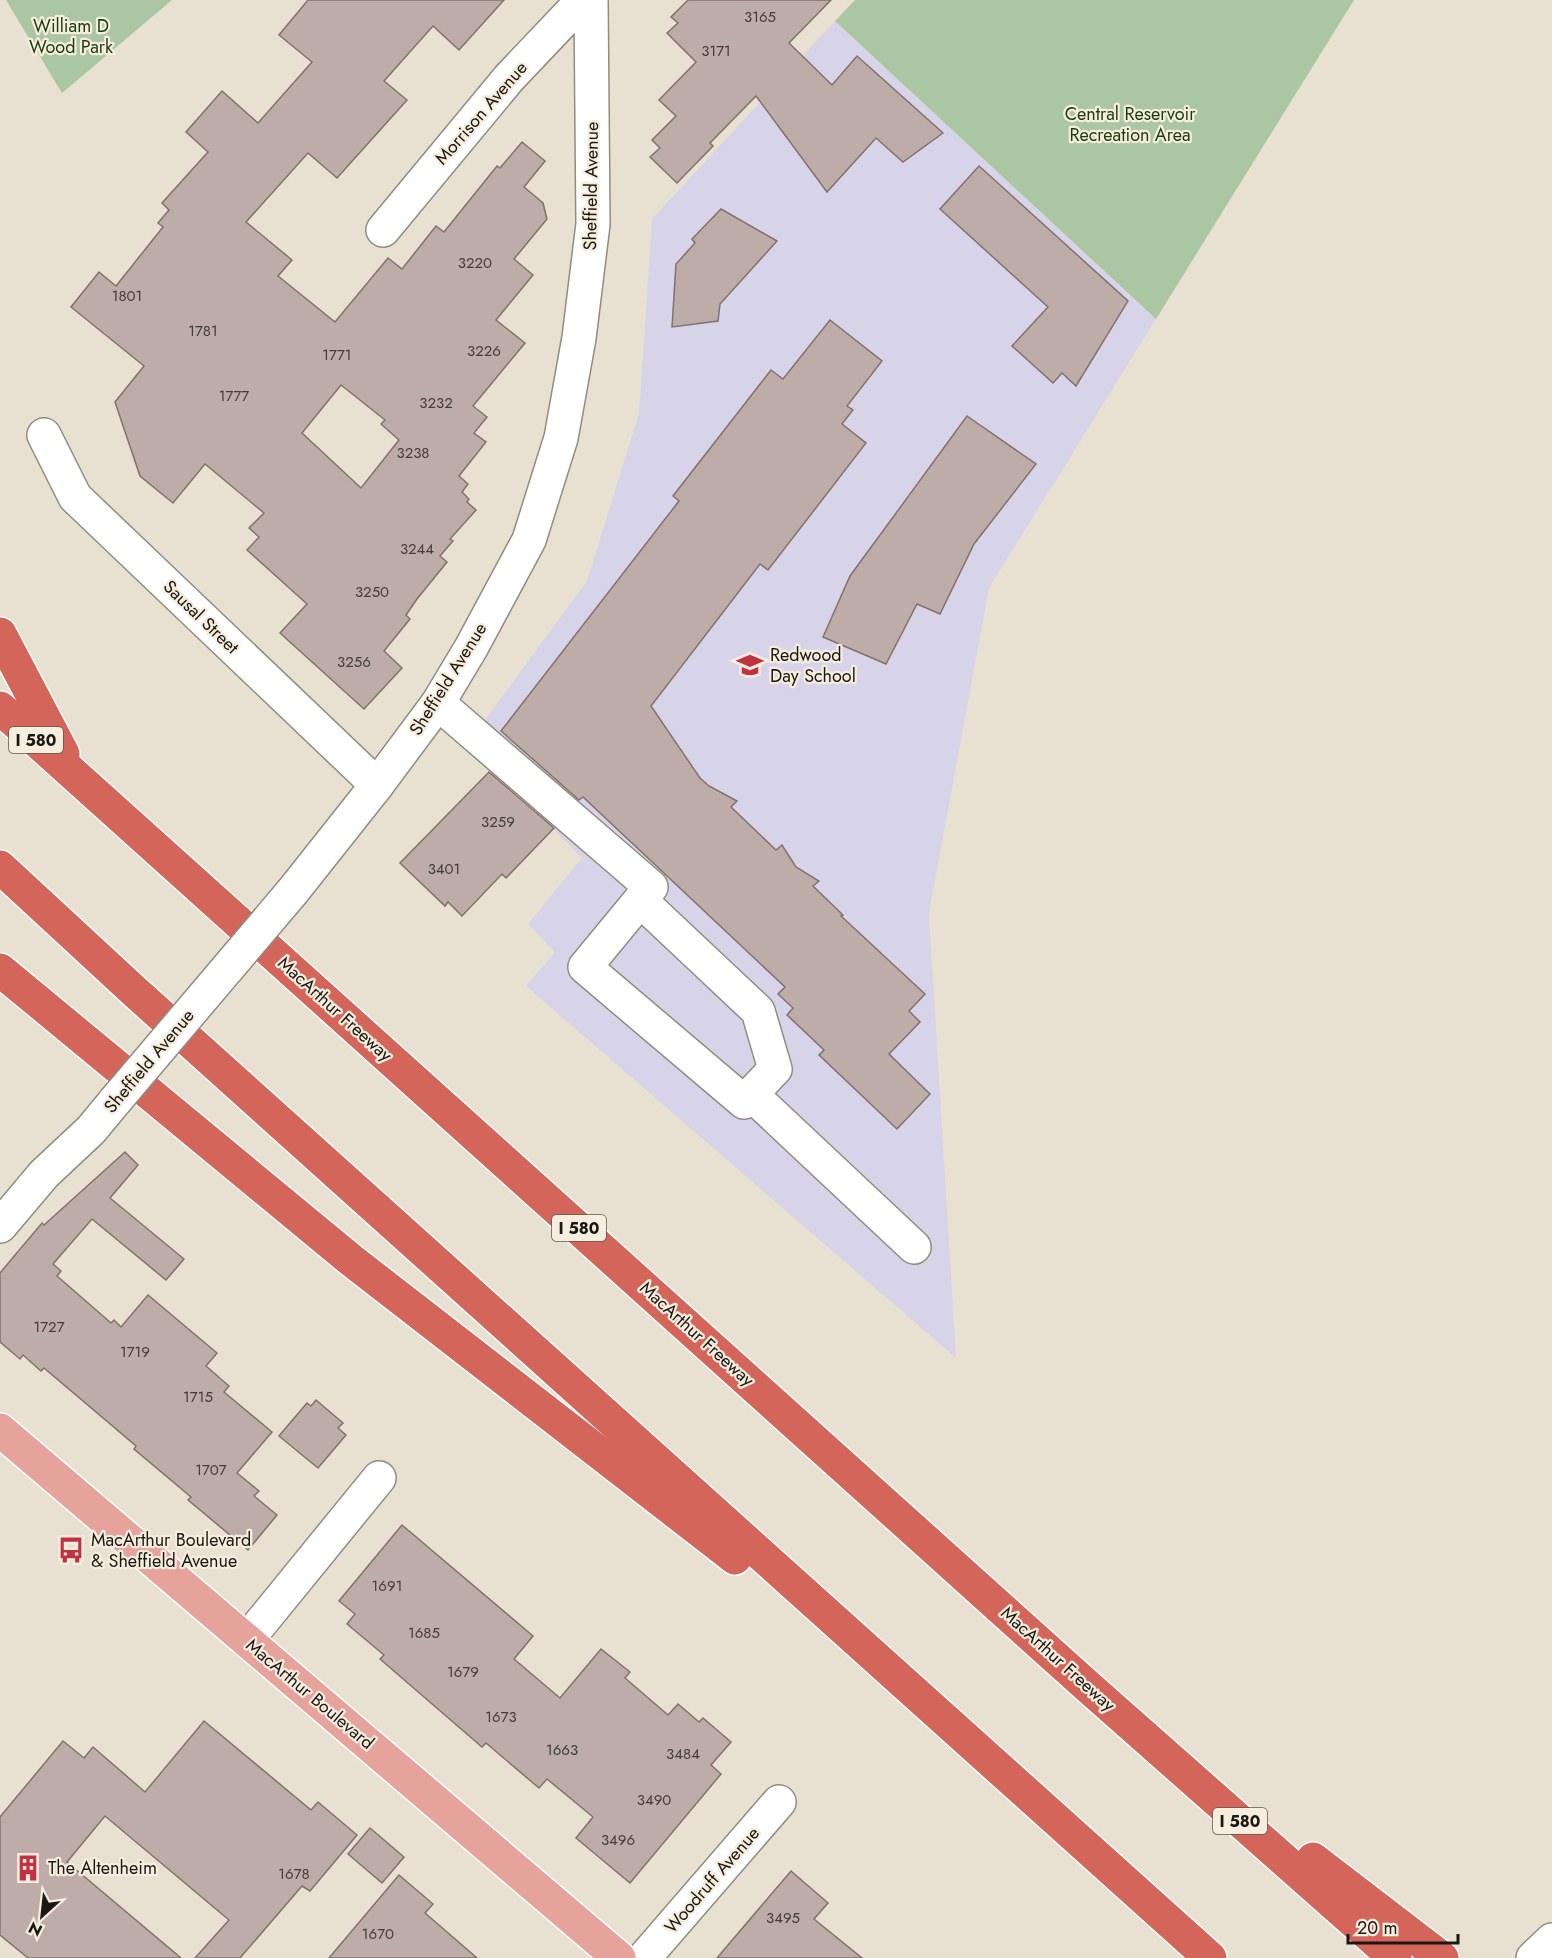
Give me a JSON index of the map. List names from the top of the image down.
{
  "streets": {
    "highway": ["I 580", "MacArthur Freeway"],
    "main road": ["MacArthur Boulevard"],
    "street": [
      "Morrison Avenue",
      "Sheffield Avenue",
      "Sausal Street",
      "Woodruff Avenue"
    ]
  },
  "crossings": [
    ["Sheffield Avenue", "Sausal Street"]
  ],
  "parks": ["William D Wood Park", "Central Reservoir Recreation Area"],
  "places": {
    "school or university": ["Redwood Day School"],
    "bus stop": ["MacArthur Boulevard & Sheffield Avenue"],
    "building": ["The Altenheim"]
  },
  "house_numbers": [
    "3165",
    "3171",
    "3220",
    "1801",
    "1781",
    "3226",
    "1771",
    "1777",
    "3232",
    "3238",
    "3244",
    "3250",
    "3256",
    "3259",
    "3401",
    "1727",
    "1719",
    "1715",
    "1707",
    "1691",
    "1685",
    "1679",
    "1673",
    "1663",
    "3484",
    "3490",
    "3496",
    "1678",
    "3495",
    "1670"
  ],
  "scale_bar": "20 m",
  "north": "bottom left"
}
